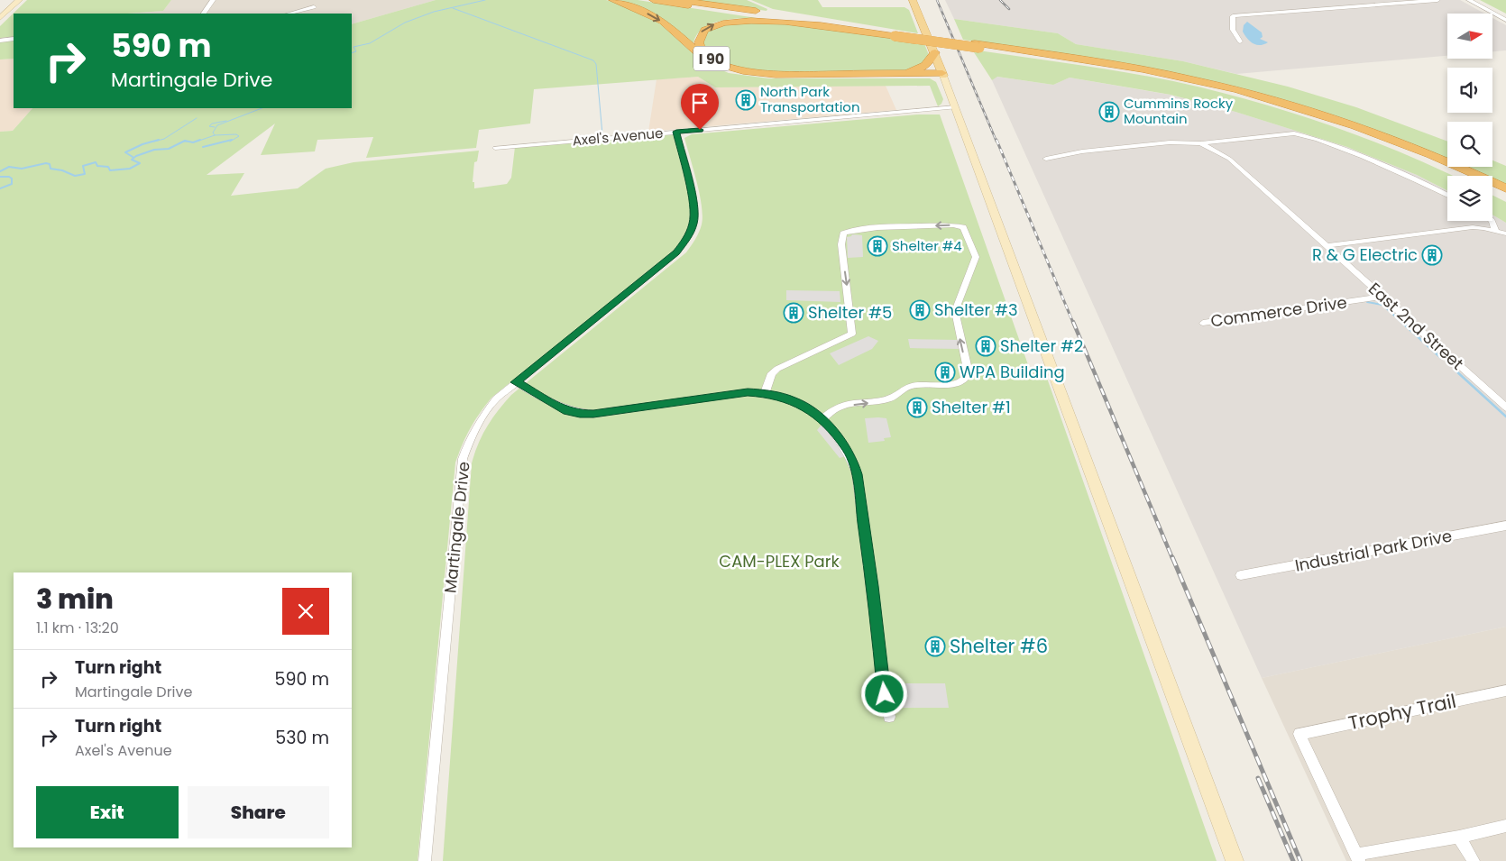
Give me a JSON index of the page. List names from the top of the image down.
{
  "streets": {
    "highway": ["I 90"],
    "street": [
      "Axel's Avenue",
      "Commerce Drive",
      "East 2nd Street",
      "Martingale Drive",
      "Industrial Park Drive",
      "Trophy Trail"
    ]
  },
  "crossings": [
    ["Axel's Avenue", "Martingale Drive"],
    ["Commerce Drive", "East 2nd Street"]
  ],
  "parks": ["CAM-PLEX Park"],
  "places": {
    "building": [
      "North Park Transportation",
      "Cummins Rocky Mountain",
      "Shelter #4",
      "R & G Electric",
      "Shelter #3",
      "Shelter #5",
      "Shelter #2",
      "WPA Building",
      "Shelter #1",
      "Shelter #6"
    ]
  },
  "north": "right",
  "page": {
    "turn": ["590 m", "Martingale Drive"],
    "heading": ["3 min", "1.1 km · 13:20"],
    "list": [
      {
        "name": "Turn right",
        "note": "Martingale Drive",
        "value": "590 m"
      },
      {
        "name": "Turn right",
        "note": "Axel's Avenue",
        "value": "530 m"
      }
    ],
    "buttons": ["Exit", "Share"]
  }
}
